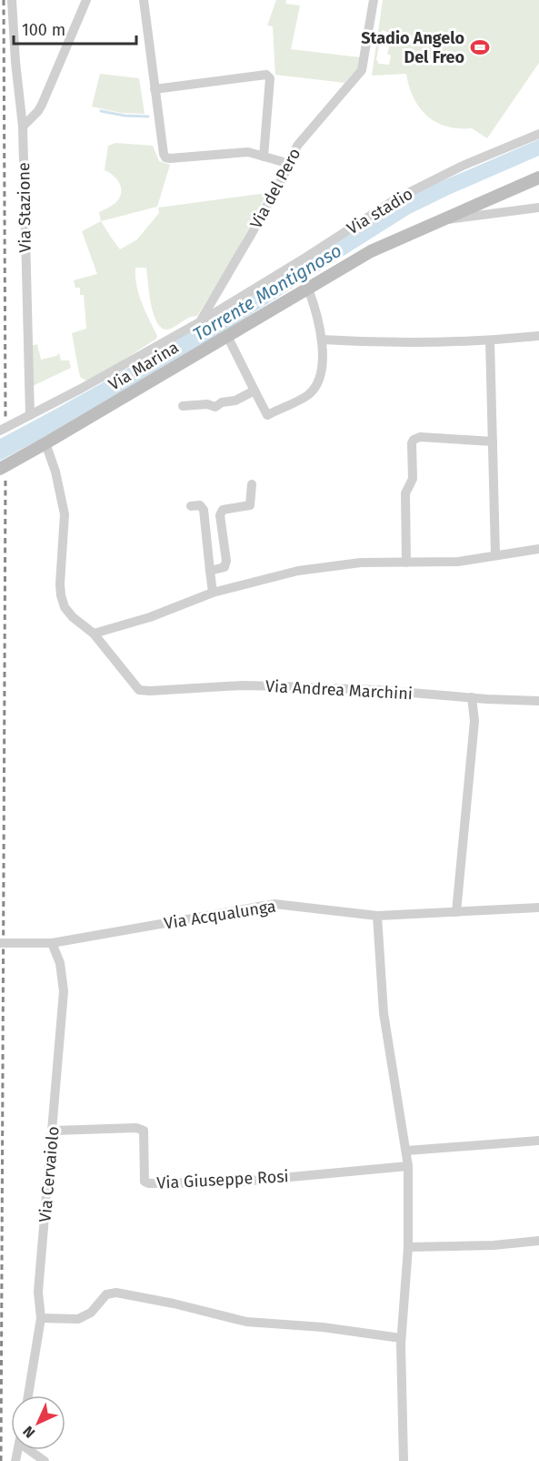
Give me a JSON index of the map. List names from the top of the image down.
{
  "streets": {
    "main road": ["Via Marina"],
    "street": [
      "Via del Pero",
      "Via Stazione",
      "Via stadio",
      "Via Andrea Marchini",
      "Via Acqualunga",
      "Via Cervaiolo",
      "Via Giuseppe Rosi"
    ]
  },
  "crossings": [
    ["Via del Pero", "Via stadio"],
    ["Via Stazione", "Via stadio"],
    ["Via Acqualunga", "Via Cervaiolo"],
    ["Via Cervaiolo", "Via Giuseppe Rosi"]
  ],
  "water": ["Torrente Montignoso"],
  "places": {
    "sports": ["Stadio Angelo Del Freo"]
  },
  "scale_bar": "100 m",
  "north": "bottom left"
}
